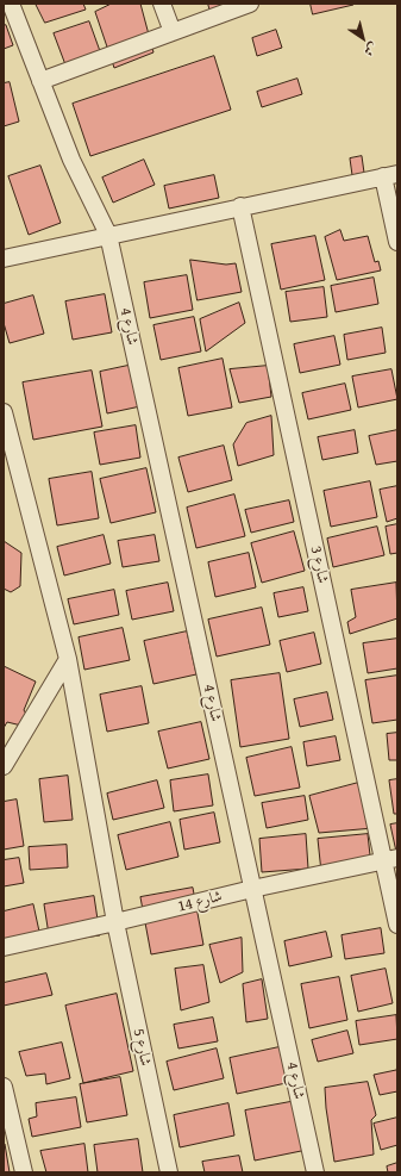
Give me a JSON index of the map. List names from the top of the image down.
{
  "streets": {
    "street": [
      "شارع 4",
      "شارع 3",
      "شارع 14",
      "شارع 5"
    ]
  },
  "crossings": [
    ["شارع 4", "شارع 14"],
    ["شارع 3", "شارع 14"],
    ["شارع 14", "شارع 5"]
  ],
  "north": "bottom right"
}
